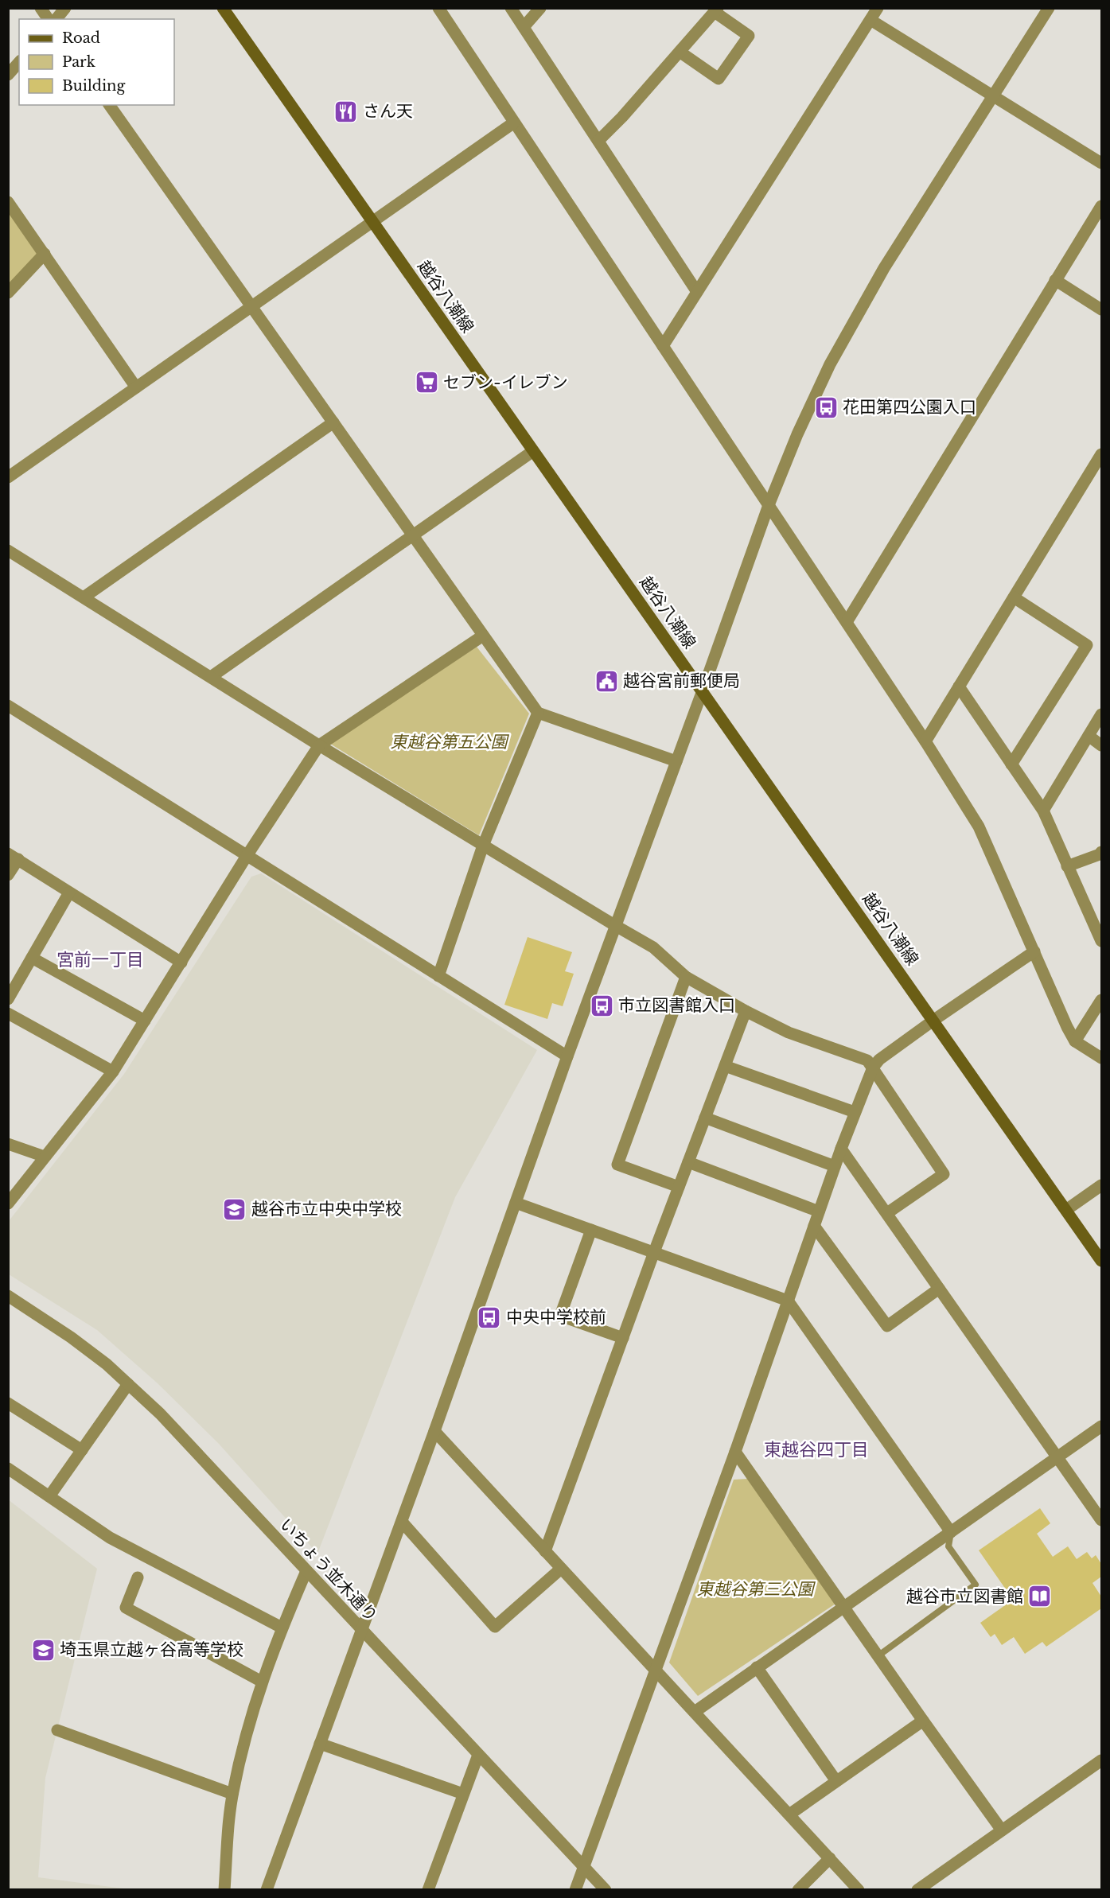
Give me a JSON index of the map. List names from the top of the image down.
{
  "streets": {
    "main road": ["越谷八潮線"],
    "street": ["いちょう並木通り"]
  },
  "districts": ["宮前一丁目", "東越谷四丁目"],
  "parks": ["東越谷第五公園", "東越谷第三公園"],
  "places": {
    "restaurant": ["さん天"],
    "supermarket": ["セブン-イレブン"],
    "bus stop": ["花田第四公園入口", "市立図書館入口", "中央中学校前"],
    "public building": ["越谷宮前郵便局"],
    "school or university": ["越谷市立中央中学校", "埼玉県立越ヶ谷高等学校"],
    "library": ["越谷市立図書館"]
  },
  "legend": ["Road", "Park", "Building"]
}
